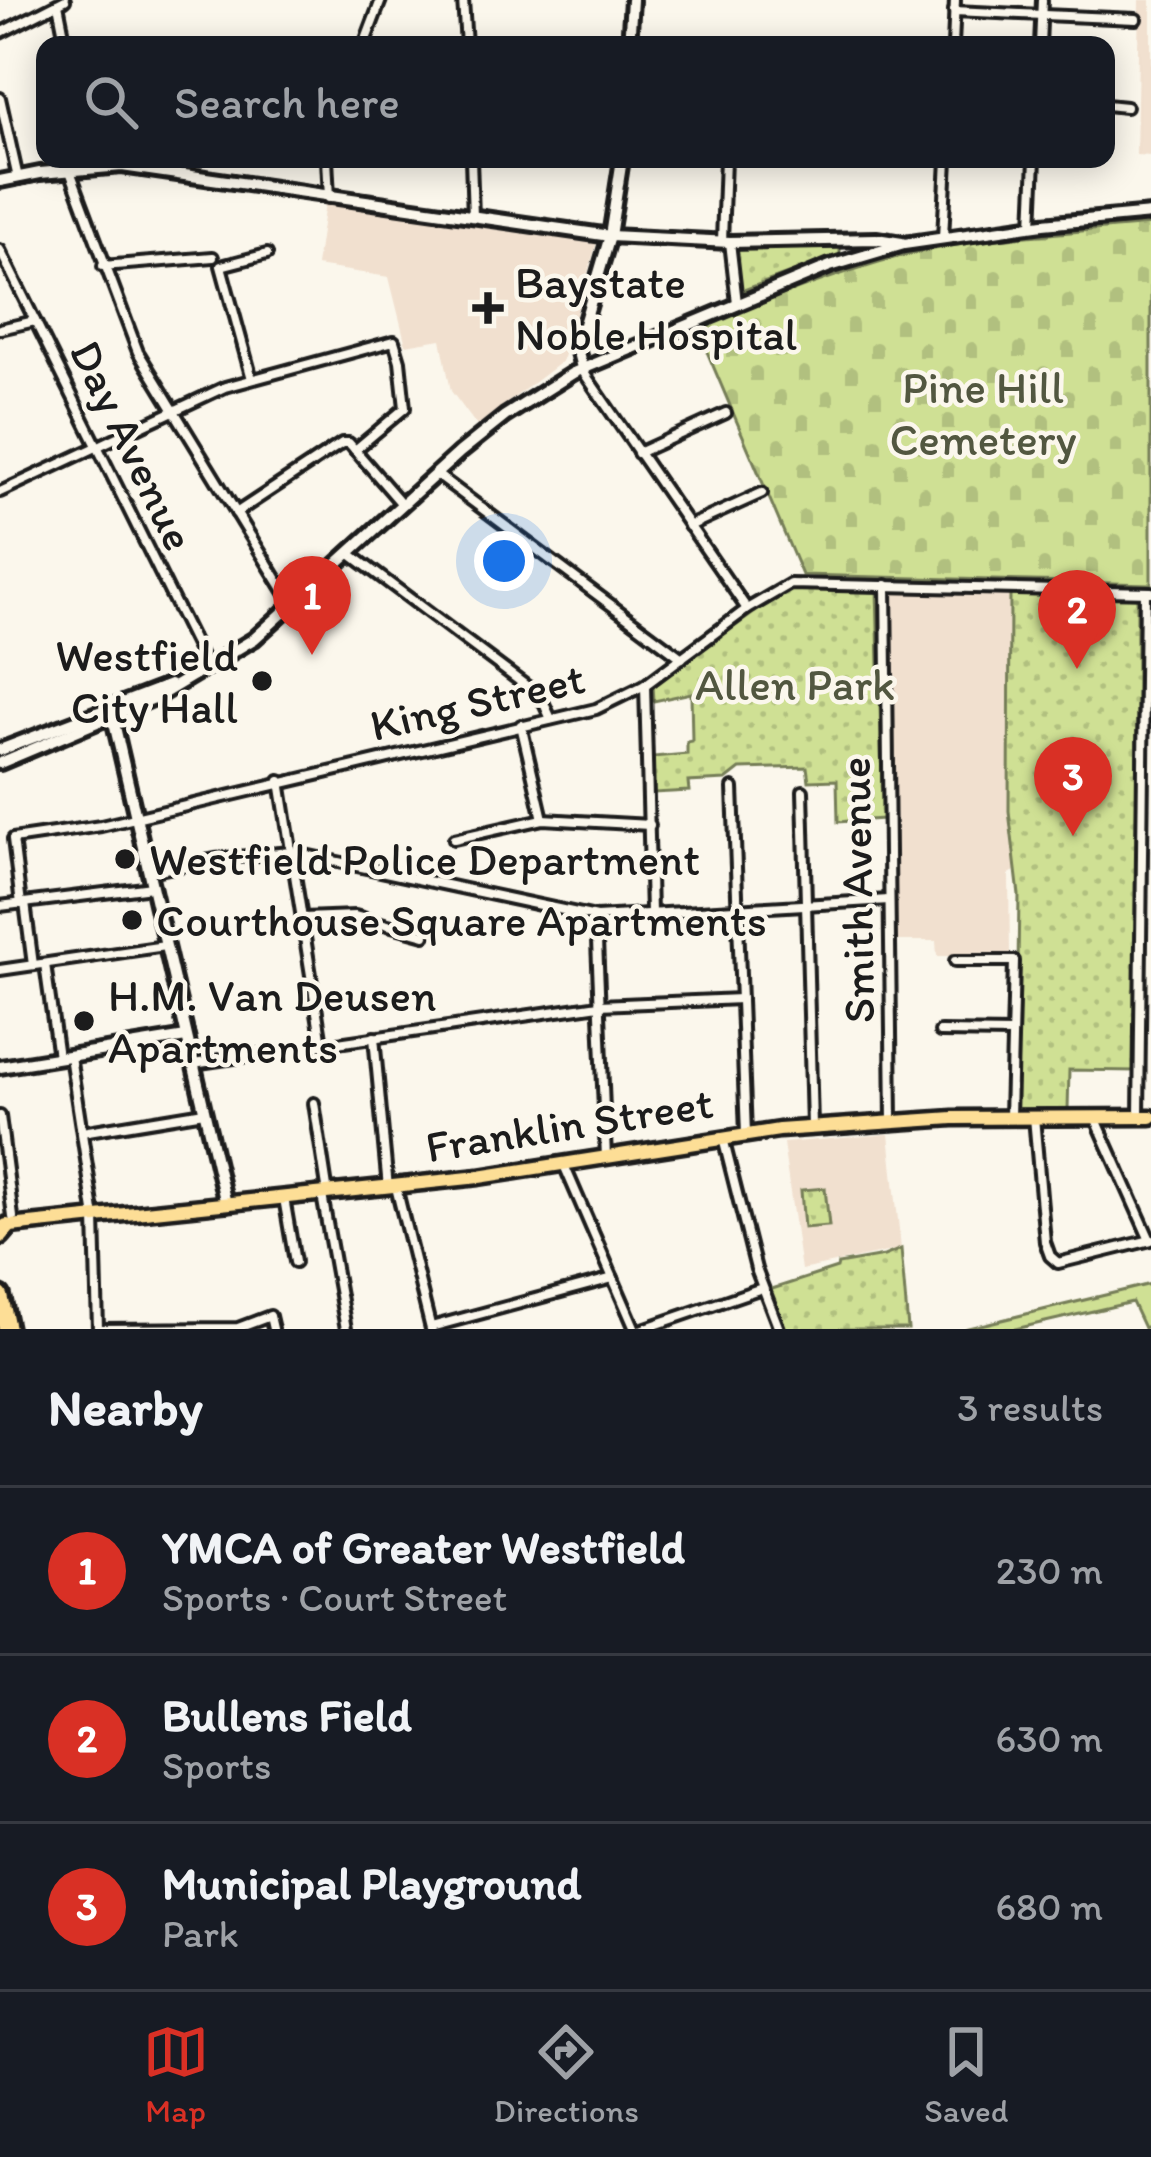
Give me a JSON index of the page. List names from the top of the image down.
{
  "streets": {
    "main road": ["Franklin Street"],
    "street": ["Day Avenue", "King Street", "Smith Avenue"]
  },
  "crossings": [
    ["King Street", "Smith Avenue"],
    ["Smith Avenue", "Franklin Street"]
  ],
  "parks": ["Pine Hill Cemetery", "Allen Park"],
  "places": {
    "health": ["Baystate Noble Hospital"],
    "other": [
      "Westfield City Hall",
      "Westfield Police Department",
      "Courthouse Square Apartments",
      "H.M. Van Deusen Apartments"
    ]
  },
  "page": {
    "search": "Search here",
    "pins": ["1", "2", "3"],
    "heading": ["Nearby", "3 results"],
    "list": [
      {
        "mark": "1",
        "name": "YMCA of Greater Westfield",
        "note": "Sports · Court Street",
        "value": "230 m"
      },
      {
        "mark": "2",
        "name": "Bullens Field",
        "note": "Sports",
        "value": "630 m"
      },
      {
        "mark": "3",
        "name": "Municipal Playground",
        "note": "Park",
        "value": "680 m"
      }
    ],
    "nav": ["Map", "Directions", "Saved"]
  }
}
